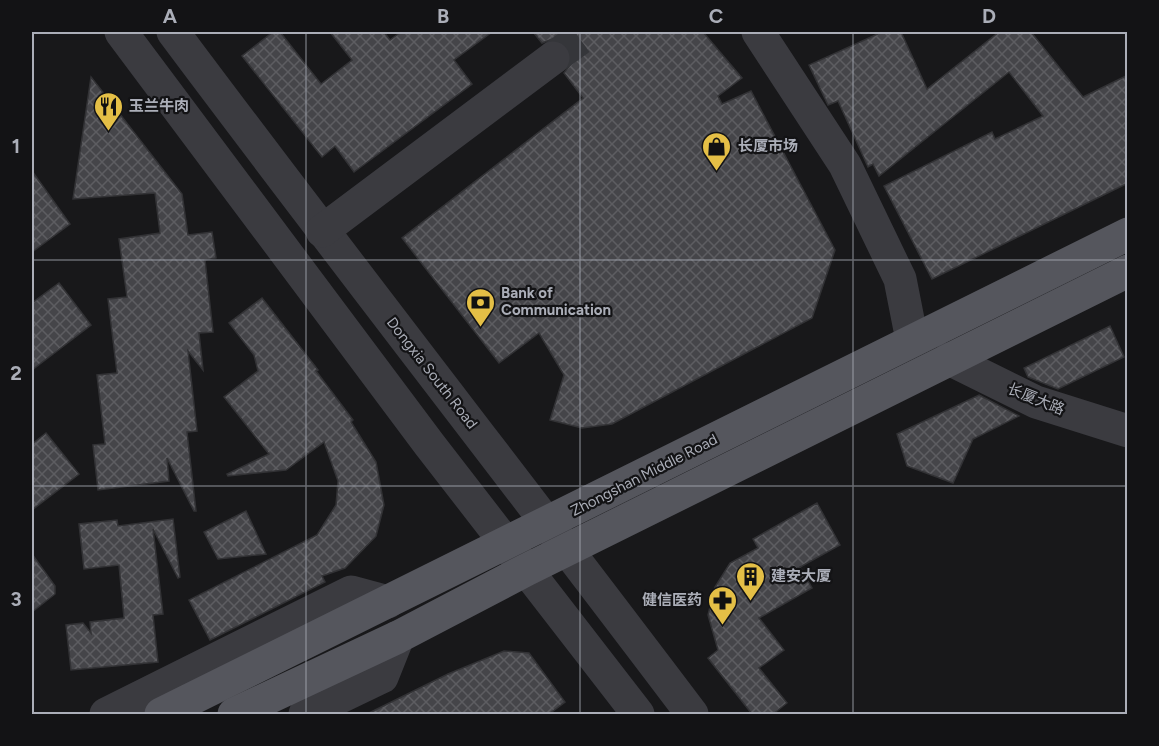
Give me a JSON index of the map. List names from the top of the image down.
{
  "streets": {
    "main road": ["Zhongshan Middle Road"],
    "street": ["Dongxia South Road", "长厦大路"]
  },
  "crossings": [
    ["Dongxia South Road", "Zhongshan Middle Road"]
  ],
  "places": {
    "restaurant": ["玉兰牛肉"],
    "shop": ["长厦市场"],
    "bank": ["Bank of Communication"],
    "building": ["建安大厦"],
    "pharmacy": ["健信医药"]
  },
  "grid": {
    "columns": [
      "A",
      "B",
      "C",
      "D"
    ],
    "rows": ["1", "2", "3"]
  }
}
